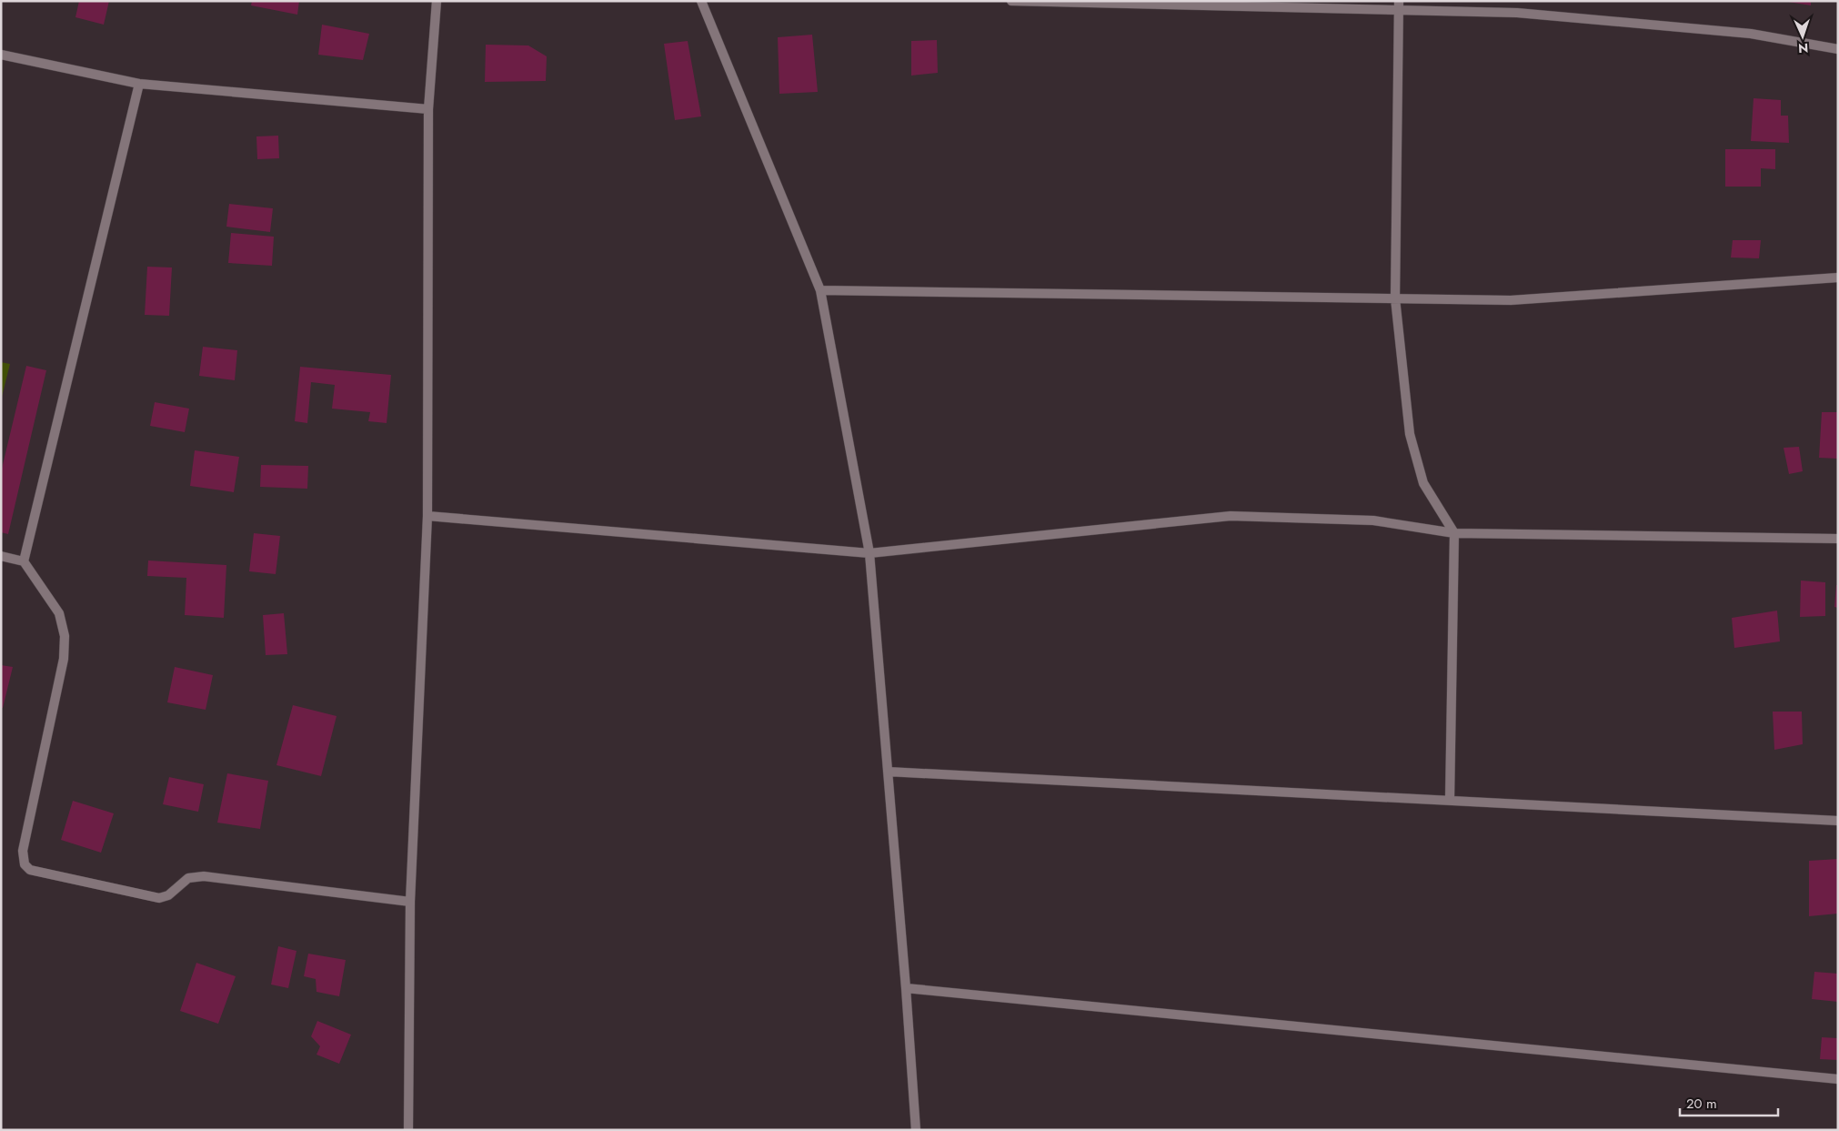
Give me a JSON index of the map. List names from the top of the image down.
{
  "scale_bar": "20 m",
  "north": "bottom"
}
